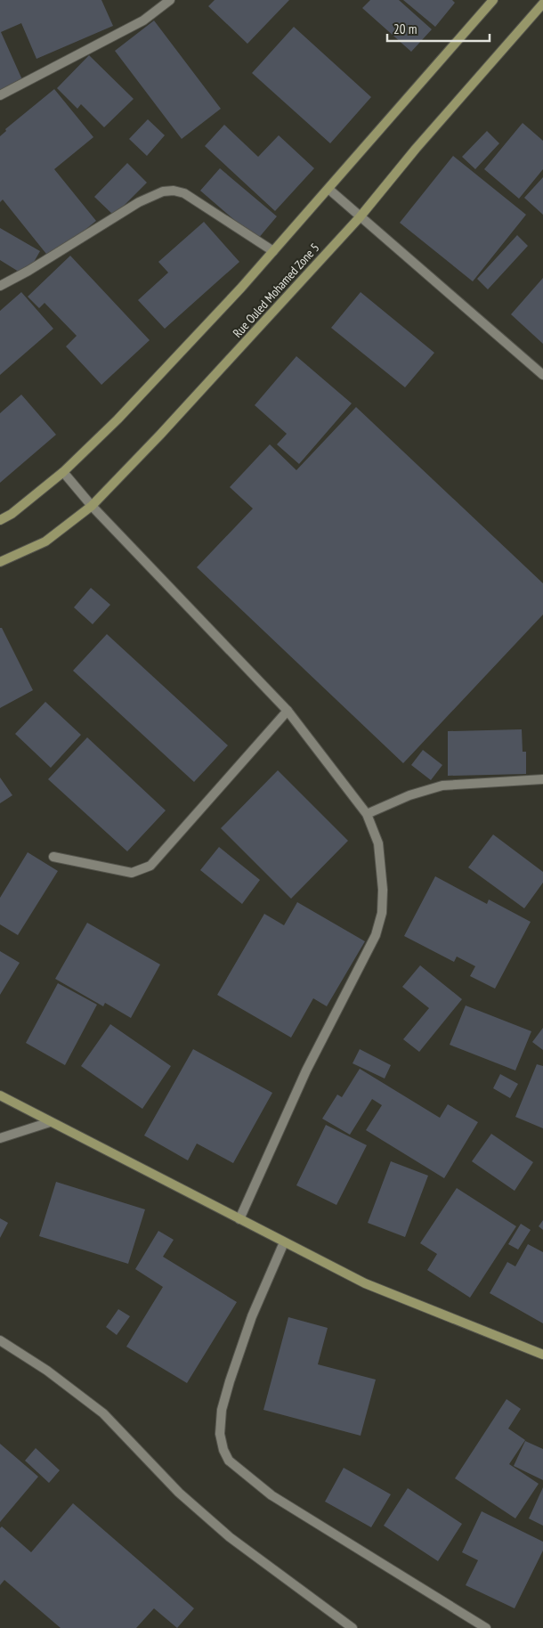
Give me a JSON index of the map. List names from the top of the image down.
{
  "streets": {
    "street": ["Rue Ouled Mohamed Zone 5"]
  },
  "scale_bar": "20 m"
}
